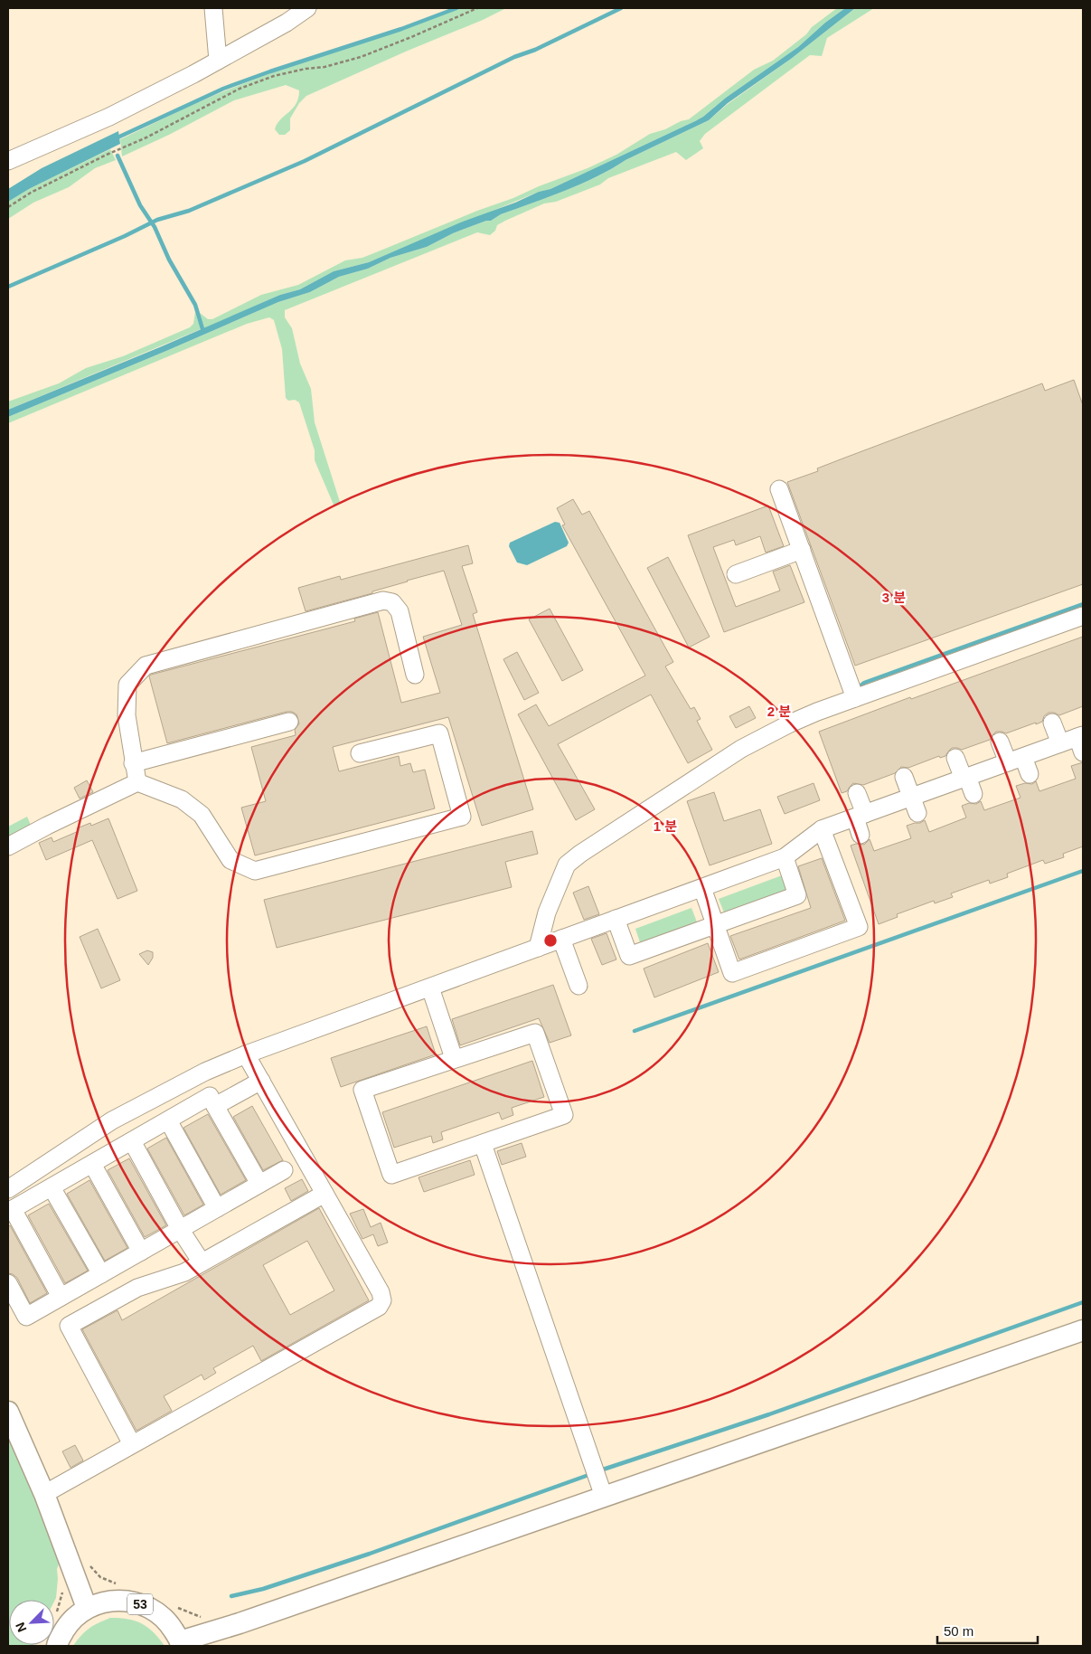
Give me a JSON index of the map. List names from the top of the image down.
{
  "streets": {
    "main road": ["53"]
  },
  "scale_bar": "50 m",
  "north": "bottom left",
  "rings": ["3 분", "2 분", "1 분"]
}
